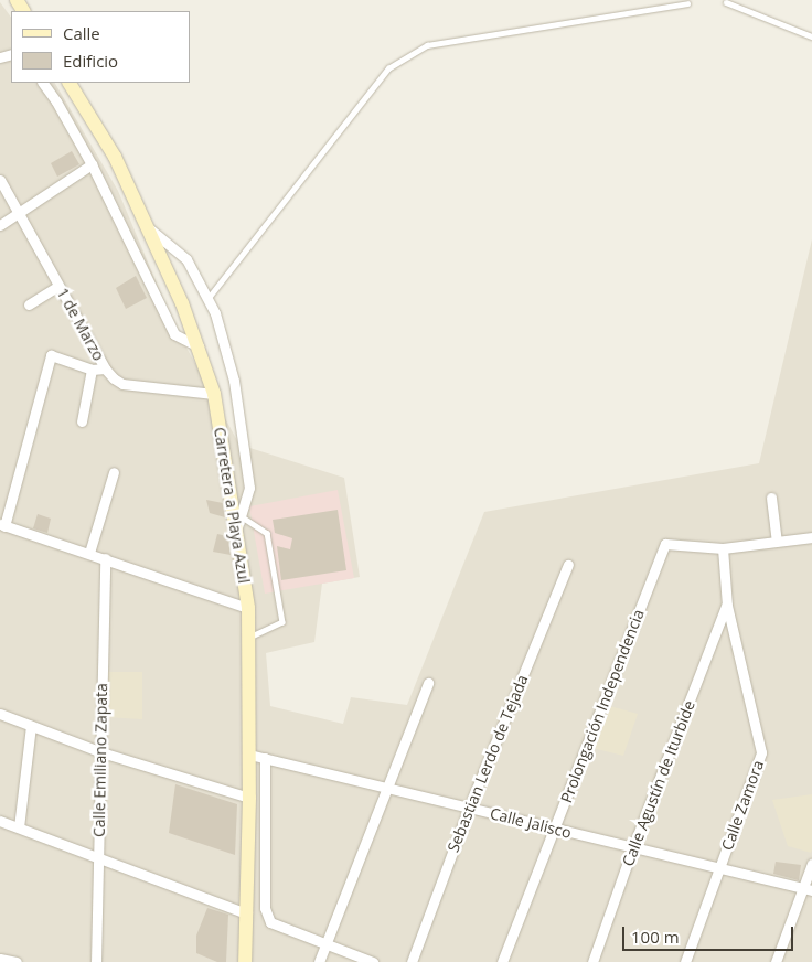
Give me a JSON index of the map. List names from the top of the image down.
{
  "streets": {
    "main road": ["Carretera a Playa Azul"],
    "street": [
      "1 de Marzo",
      "Prolongación Independencia",
      "Calle Emiliano Zapata",
      "Sebastian Lerdo de Tejada",
      "Calle Agustín de Iturbide",
      "Calle Zamora",
      "Calle Jalisco"
    ]
  },
  "crossings": [
    ["1 de Marzo", "Carretera a Playa Azul"],
    ["Carretera a Playa Azul", "Calle Jalisco"],
    ["Prolongación Independencia", "Calle Zamora"],
    ["Prolongación Independencia", "Calle Jalisco"],
    ["Sebastian Lerdo de Tejada", "Calle Jalisco"],
    ["Calle Agustín de Iturbide", "Calle Zamora"],
    ["Calle Agustín de Iturbide", "Calle Jalisco"],
    ["Calle Zamora", "Calle Jalisco"]
  ],
  "legend": ["Calle", "Edificio"],
  "scale_bar": "100 m"
}
